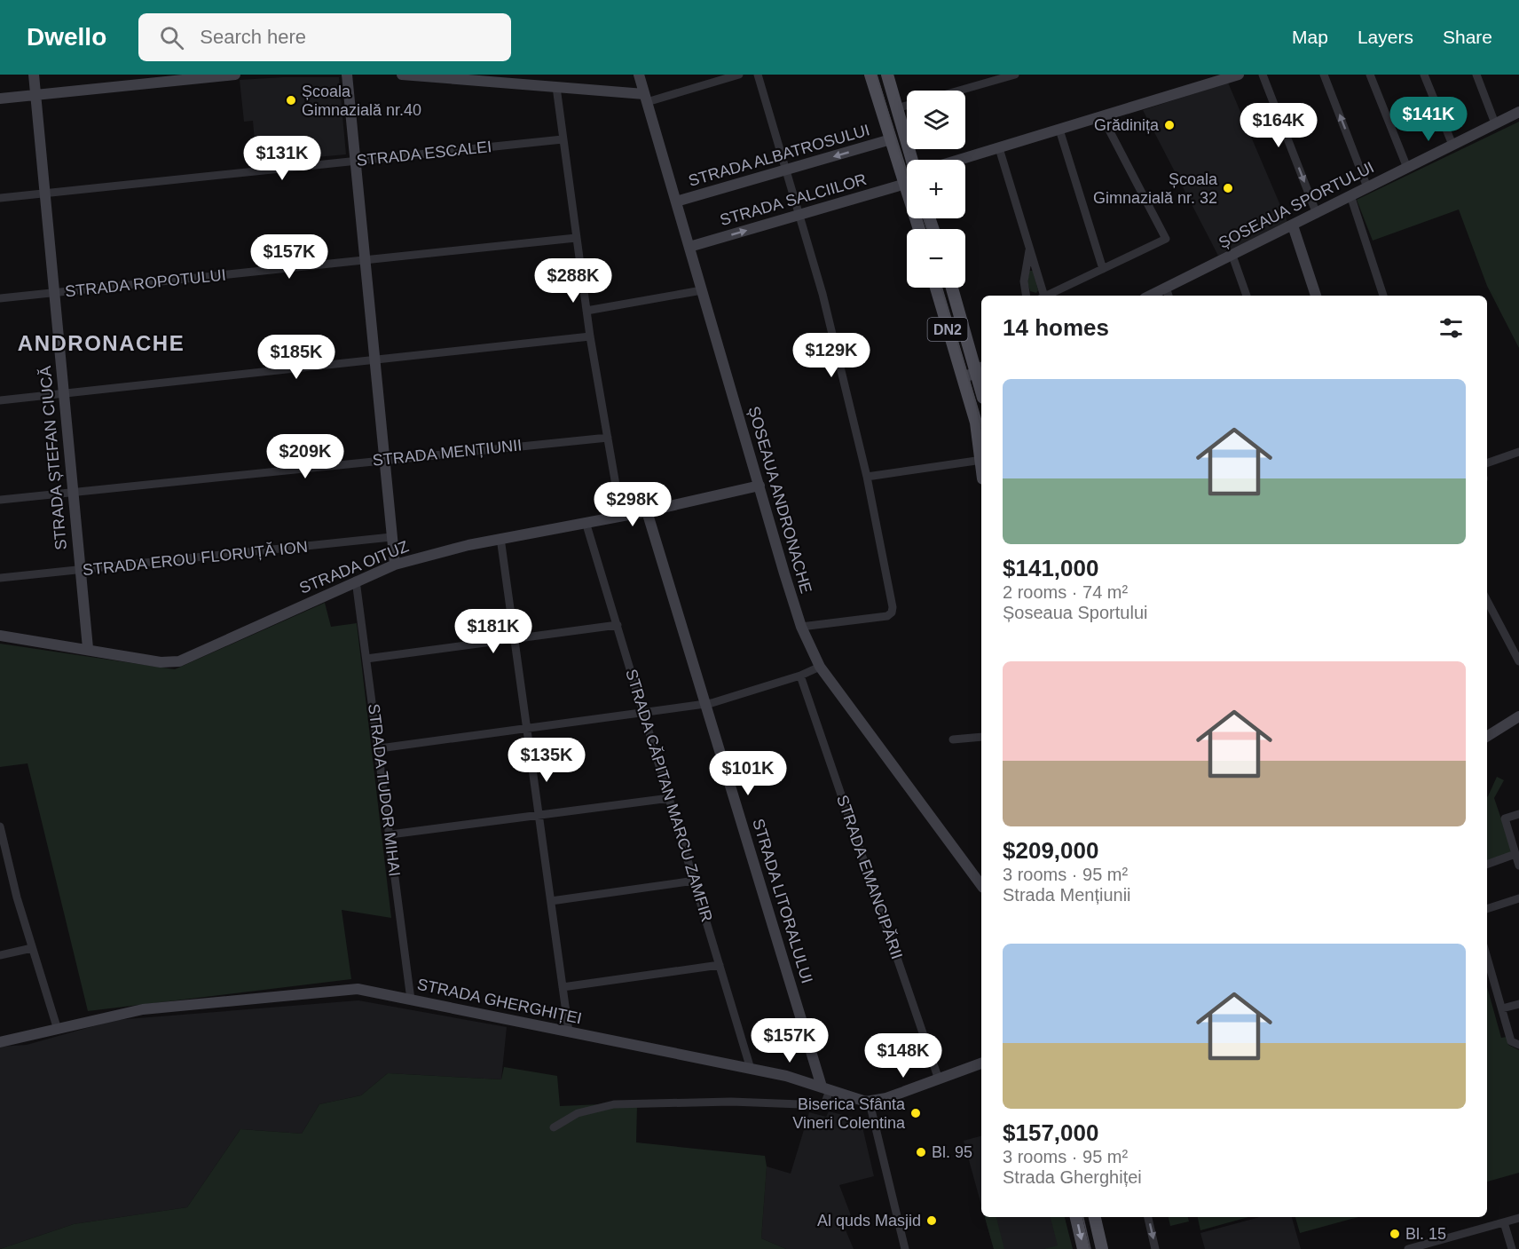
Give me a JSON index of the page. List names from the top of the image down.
{
  "streets": {
    "main road": ["DN2"],
    "street": [
      "STRADA ESCALEI",
      "STRADA ALBATROSULUI",
      "STRADA SALCIILOR",
      "ȘOSEAUA SPORTULUI",
      "STRADA ROPOTULUI",
      "STRADA MENȚIUNII",
      "STRADA ȘTEFAN CIUCĂ",
      "ȘOSEAUA ANDRONACHE",
      "STRADA EROU FLORUȚĂ ION",
      "STRADA OITUZ",
      "STRADA TUDOR MIHAI",
      "STRADA CĂPITAN MARCU ZAMFIR",
      "STRADA EMANCIPĂRII",
      "STRADA LITORALULUI",
      "STRADA GHERGHIȚEI"
    ]
  },
  "crossings": [
    ["STRADA ESCALEI", "STRADA ȘTEFAN CIUCĂ"],
    ["STRADA ALBATROSULUI", "ȘOSEAUA ANDRONACHE"],
    ["STRADA SALCIILOR", "ȘOSEAUA ANDRONACHE"],
    ["STRADA ROPOTULUI", "STRADA ȘTEFAN CIUCĂ"],
    ["STRADA MENȚIUNII", "STRADA ȘTEFAN CIUCĂ"],
    ["STRADA ȘTEFAN CIUCĂ", "STRADA EROU FLORUȚĂ ION"],
    ["STRADA ȘTEFAN CIUCĂ", "STRADA OITUZ"],
    ["ȘOSEAUA ANDRONACHE", "STRADA OITUZ"],
    ["STRADA OITUZ", "STRADA TUDOR MIHAI"],
    ["STRADA OITUZ", "STRADA CĂPITAN MARCU ZAMFIR"],
    ["STRADA OITUZ", "STRADA LITORALULUI"],
    ["STRADA TUDOR MIHAI", "STRADA GHERGHIȚEI"],
    ["STRADA CĂPITAN MARCU ZAMFIR", "STRADA GHERGHIȚEI"],
    ["STRADA LITORALULUI", "STRADA GHERGHIȚEI"]
  ],
  "one_way": ["STRADA ALBATROSULUI", "STRADA SALCIILOR"],
  "districts": ["ANDRONACHE"],
  "places": [
    "Școala Gimnazială nr.40",
    "Grădinița",
    "Școala Gimnazială nr. 32",
    "Biserica Sfânta Vineri Colentina",
    "Bl. 95",
    "Al quds Masjid",
    "Bl. 15"
  ],
  "page": {
    "header": "Dwello",
    "search": "Search here",
    "nav": ["Map", "Layers", "Share"],
    "map_buttons": ["+", "−"],
    "price": [
      "$141K",
      "$164K",
      "$131K",
      "$157K",
      "$288K",
      "$129K",
      "$185K",
      "$209K",
      "$298K",
      "$181K",
      "$135K",
      "$101K",
      "$157K",
      "$148K"
    ],
    "heading": "14 homes",
    "list": [
      {
        "name": "$141,000",
        "note": "2 rooms · 74 m² · Șoseaua Sportului"
      },
      {
        "name": "$209,000",
        "note": "3 rooms · 95 m² · Strada Mențiunii"
      },
      {
        "name": "$157,000",
        "note": "3 rooms · 95 m² · Strada Gherghiței"
      }
    ]
  }
}
